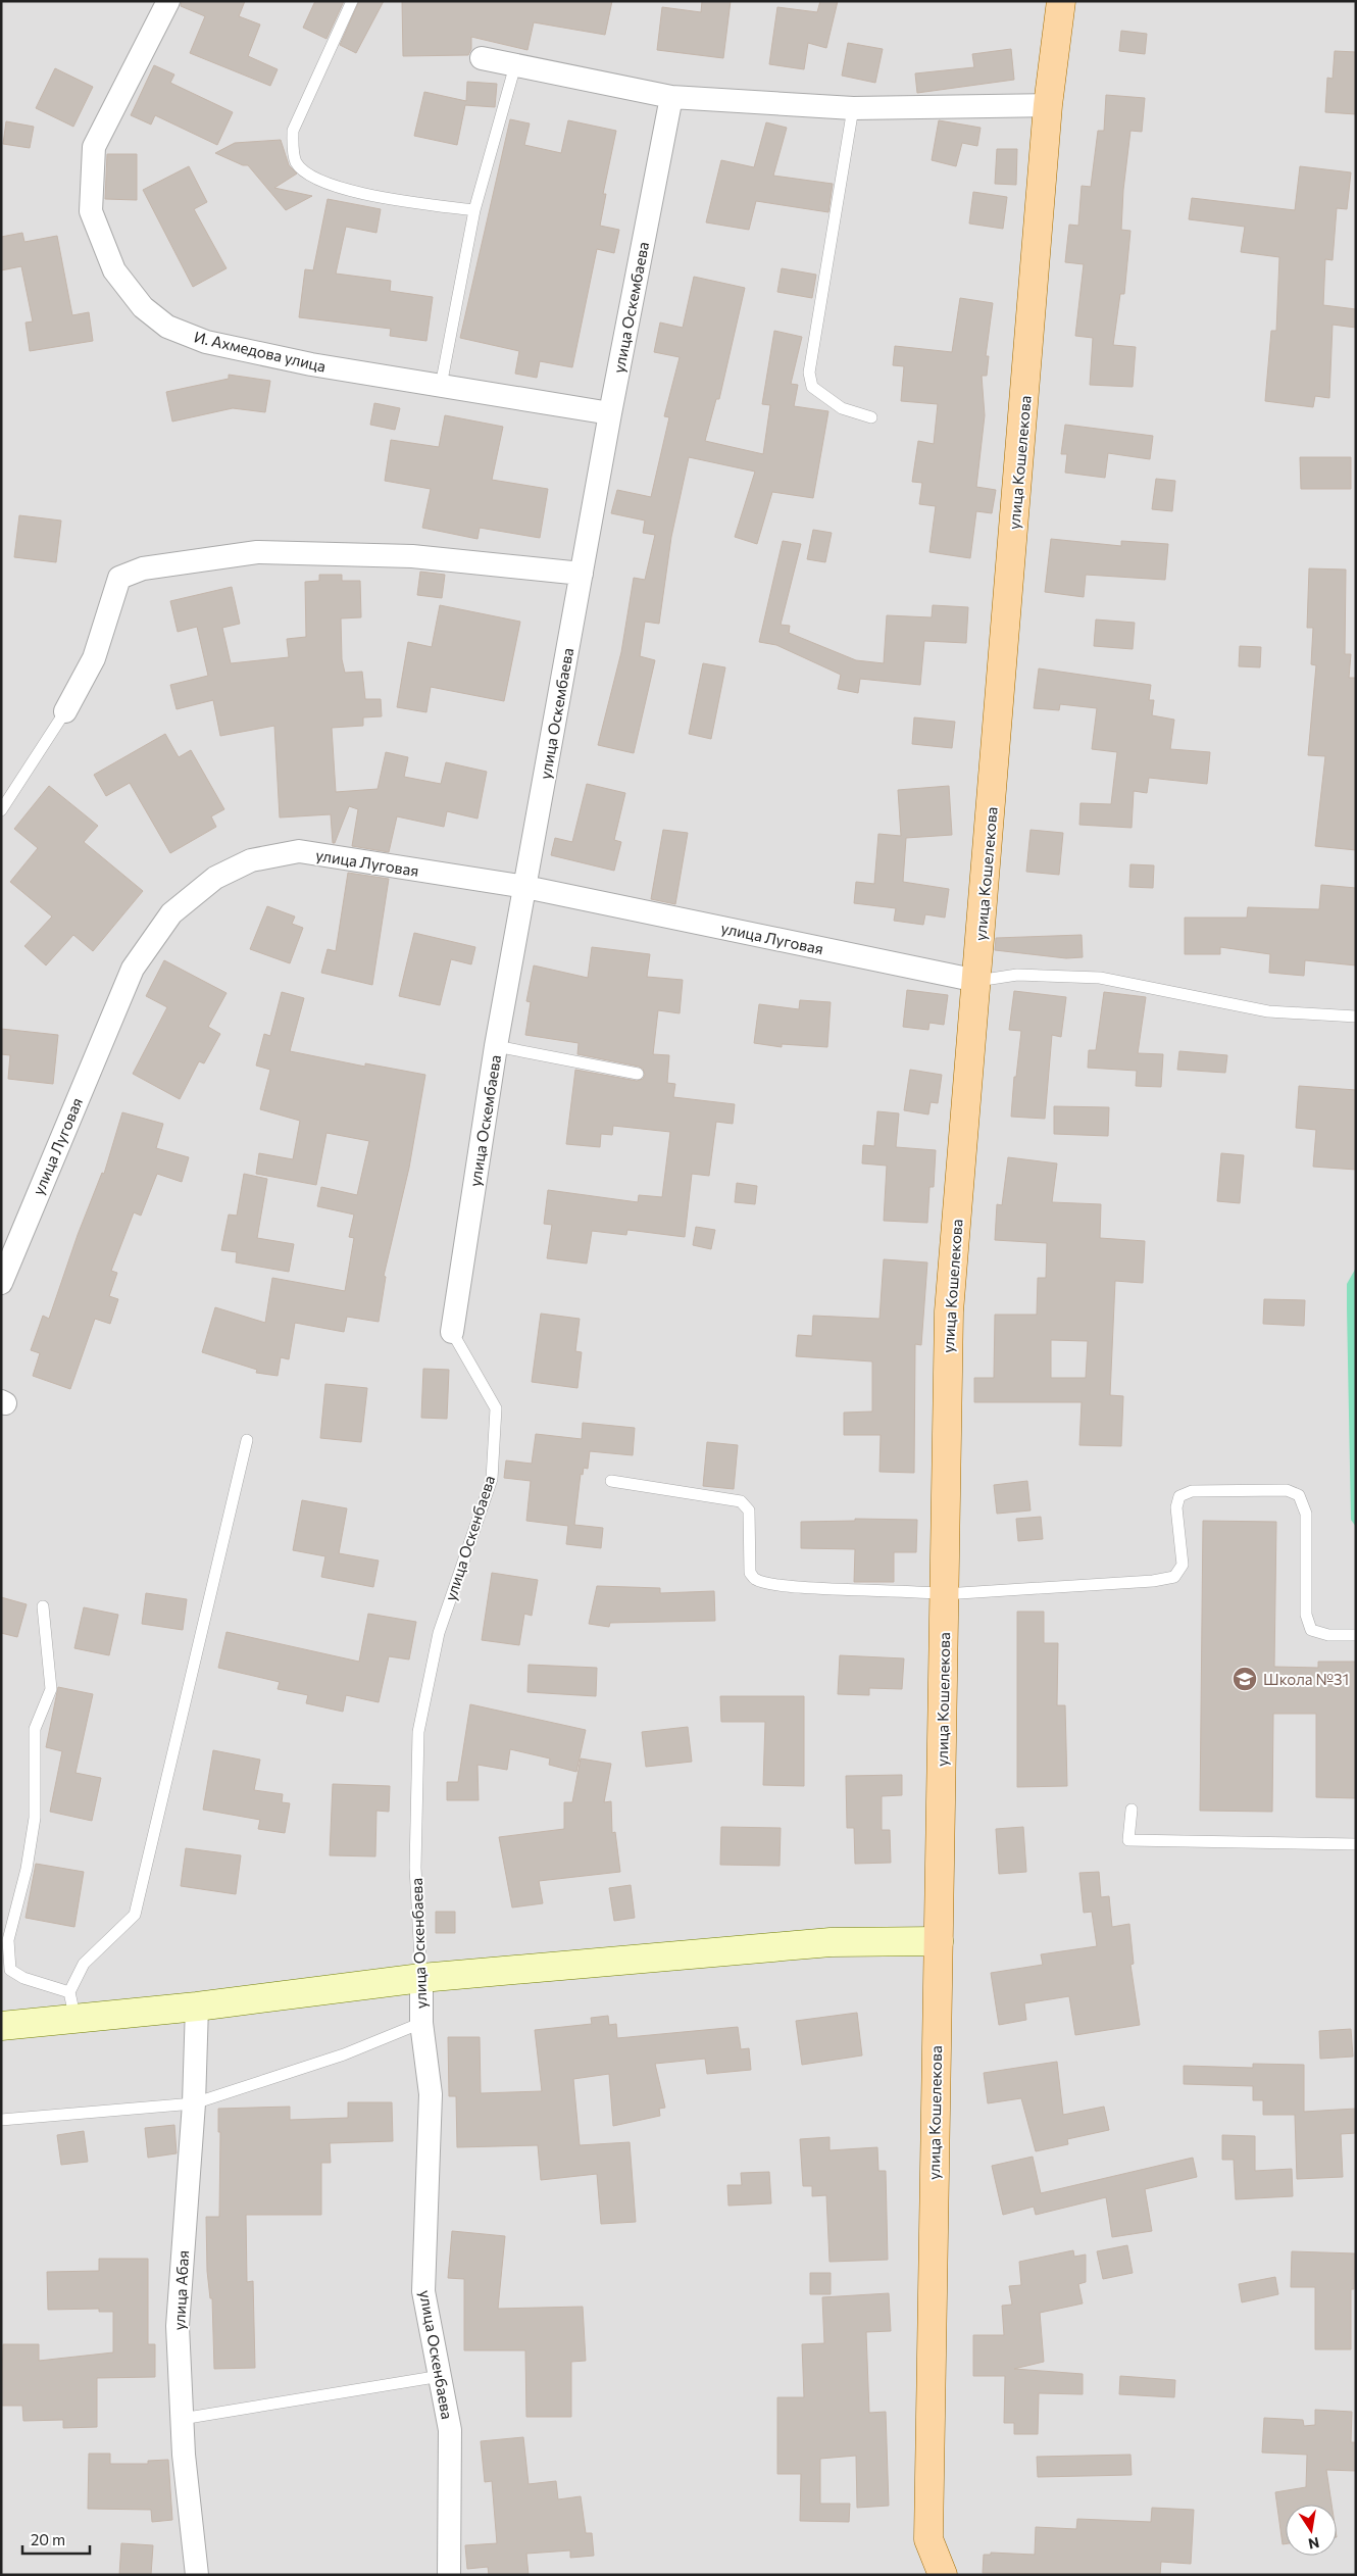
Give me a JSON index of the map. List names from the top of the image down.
{
  "streets": {
    "main road": ["улица Кошелекова"],
    "street": [
      "улица Оскембаева",
      "И. Ахмедова улица",
      "улица Луговая",
      "улица Оскенбаева",
      "улица Абая"
    ]
  },
  "crossings": [
    ["улица Оскембаева", "И. Ахмедова улица"],
    ["улица Оскембаева", "улица Луговая"],
    ["улица Оскембаева", "улица Оскенбаева"],
    ["улица Кошелекова", "улица Луговая"]
  ],
  "places": {
    "school or university": ["Школа №31"]
  },
  "scale_bar": "20 m",
  "north": "bottom"
}
